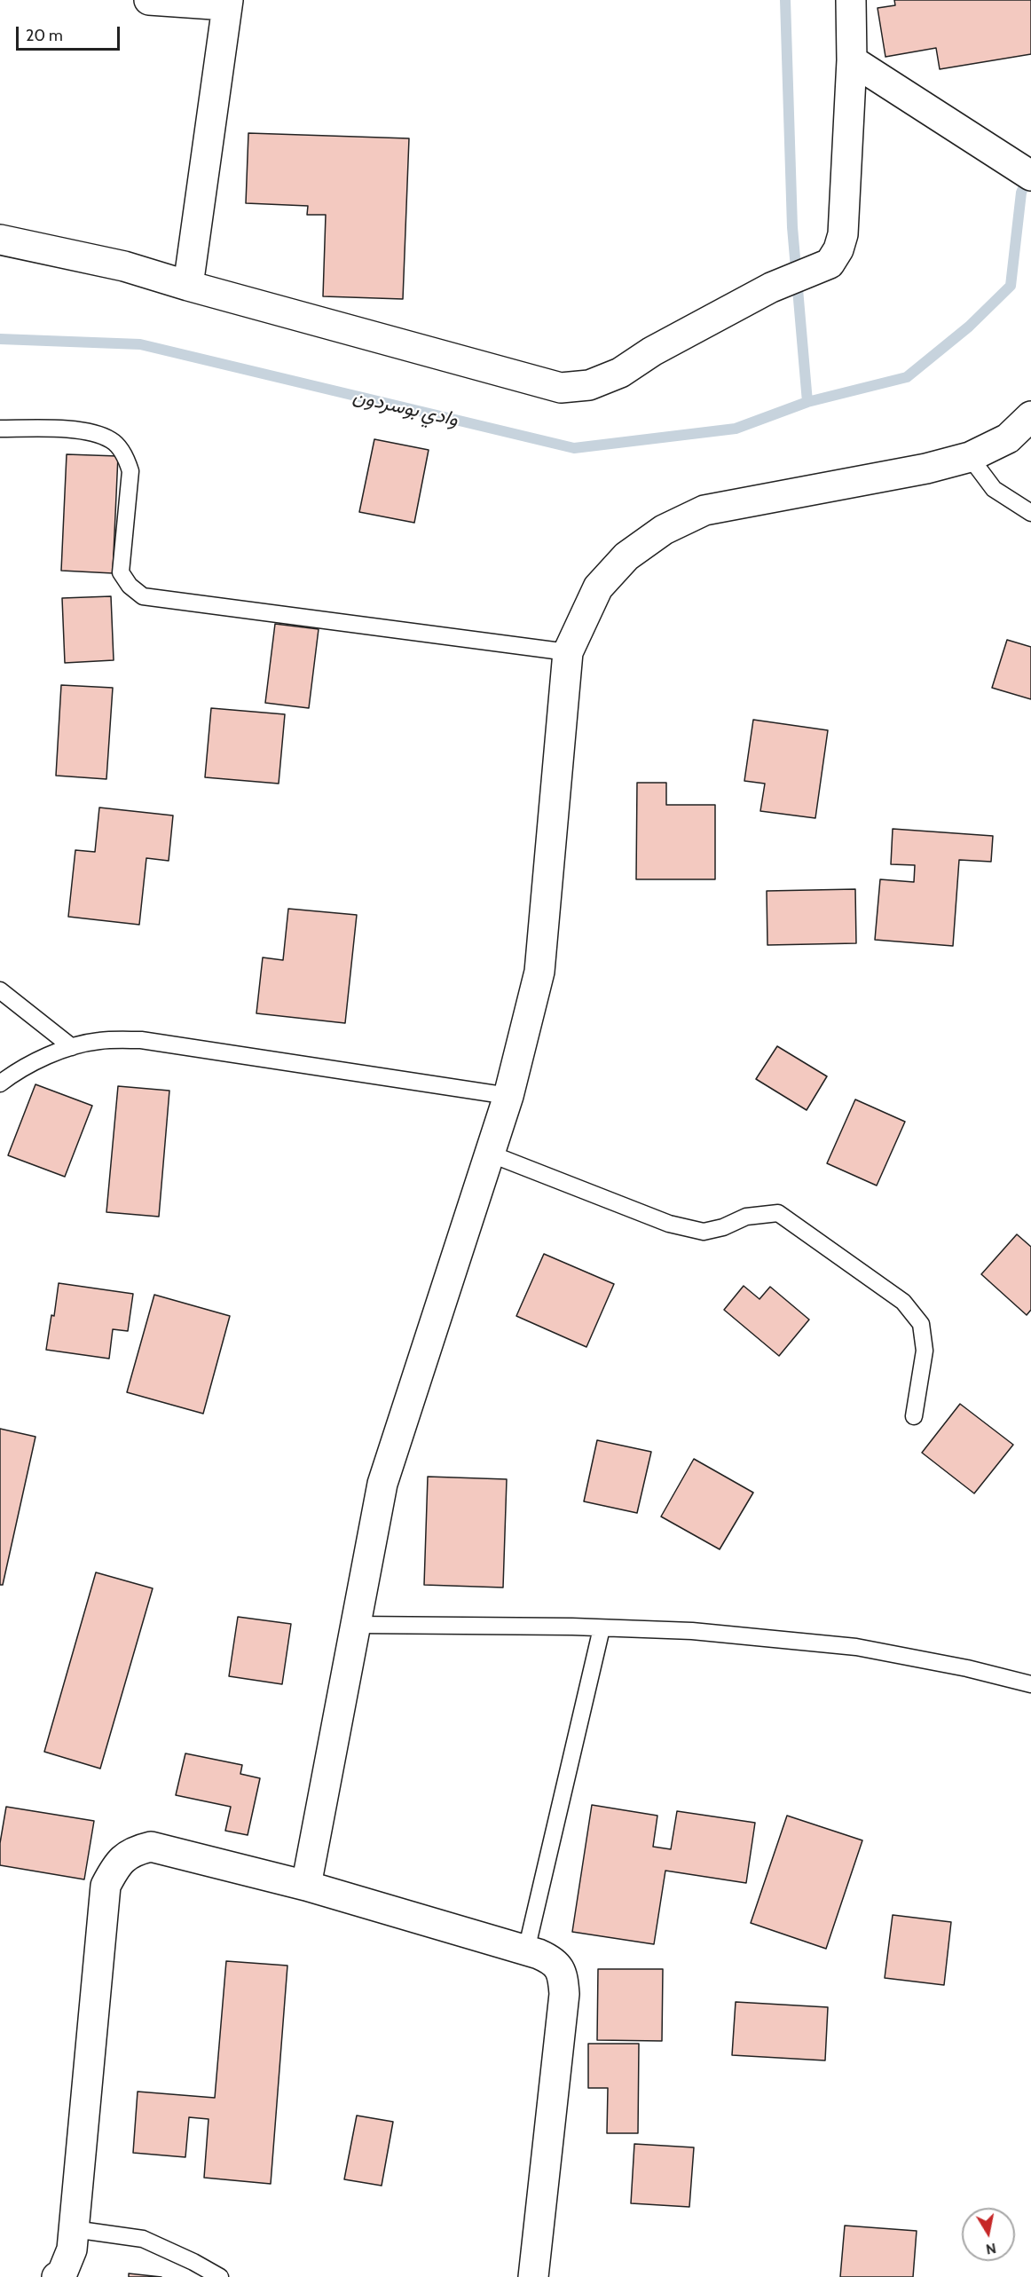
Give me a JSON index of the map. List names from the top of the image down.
{
  "water": ["وادي بوسردون"],
  "scale_bar": "20 m",
  "north": "bottom"
}
